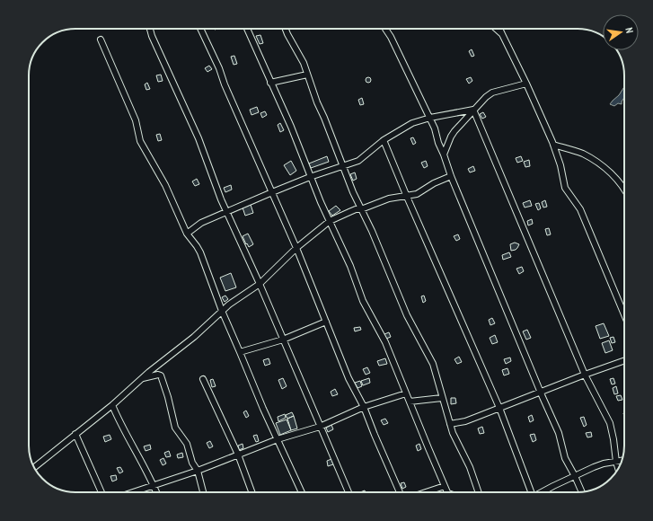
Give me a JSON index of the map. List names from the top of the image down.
{
  "north": "right"
}
